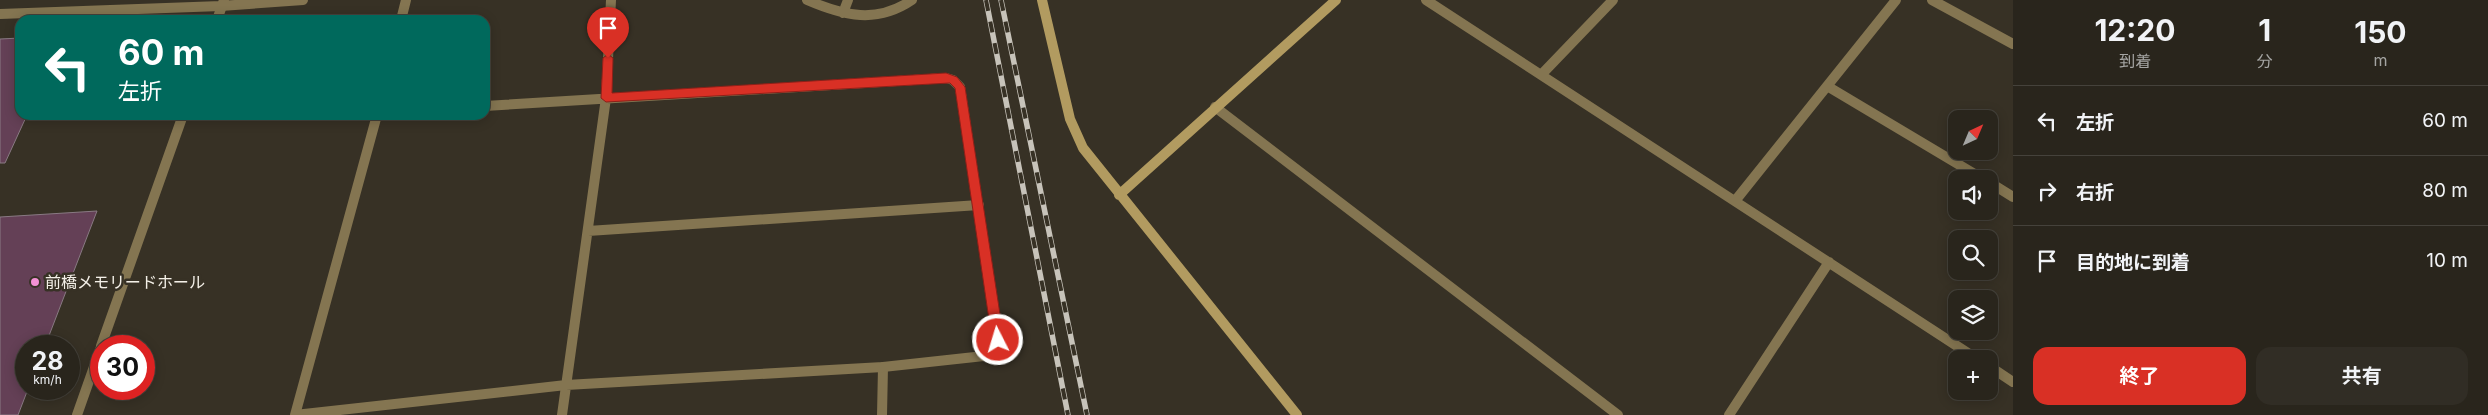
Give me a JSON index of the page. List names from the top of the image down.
{
  "places": ["前橋メモリードホール"],
  "north": "top right",
  "page": {
    "eta": [
      "12:20",
      "到着",
      "1",
      "分",
      "150",
      "m"
    ],
    "turn": ["60 m", "左折"],
    "list": [
      {
        "name": "左折",
        "value": "60 m"
      },
      {
        "name": "右折",
        "value": "80 m"
      },
      {
        "name": "目的地に到着",
        "value": "10 m"
      }
    ],
    "map_buttons": "+",
    "speed": "28 km/h",
    "limit": "30",
    "buttons": ["終了", "共有"]
  }
}
